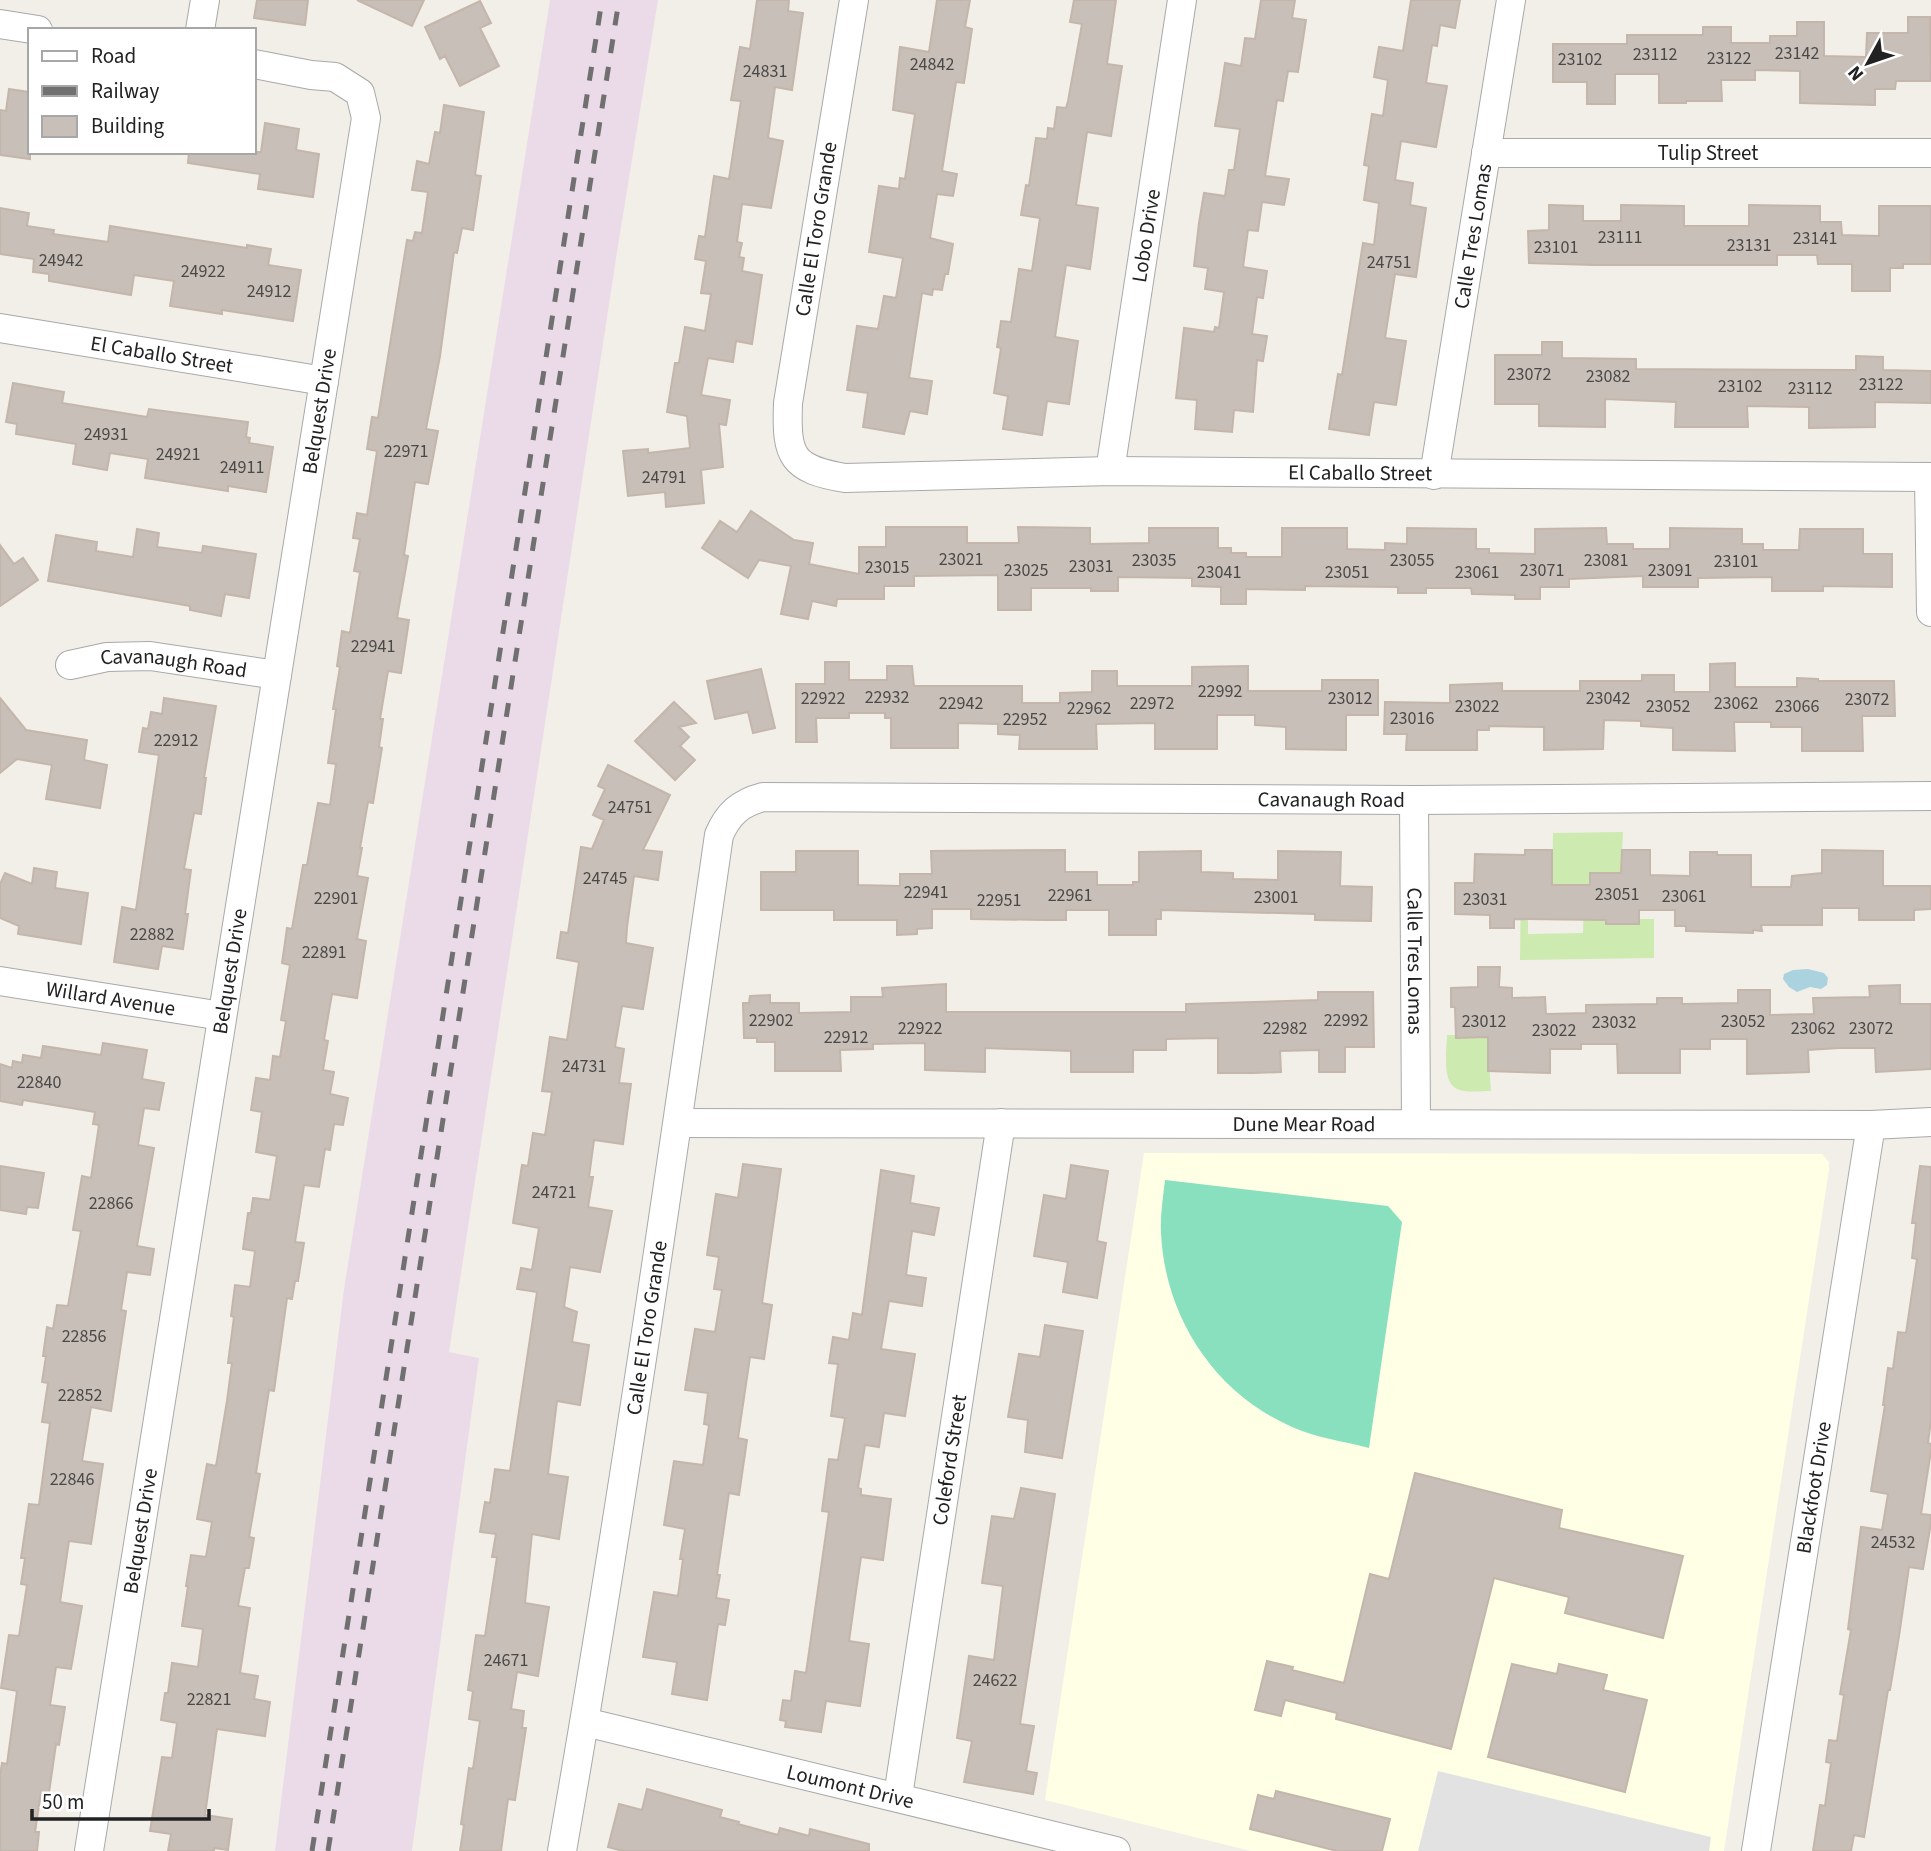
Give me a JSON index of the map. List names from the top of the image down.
{
  "streets": {
    "street": [
      "Tulip Street",
      "Calle El Toro Grande",
      "Lobo Drive",
      "Calle Tres Lomas",
      "El Caballo Street",
      "Belquest Drive",
      "Cavanaugh Road",
      "Willard Avenue",
      "Dune Mear Road",
      "Coleford Street",
      "Blackfoot Drive",
      "Loumont Drive"
    ]
  },
  "crossings": [
    ["Tulip Street", "Calle Tres Lomas"],
    ["Calle El Toro Grande", "El Caballo Street"],
    ["Calle El Toro Grande", "Cavanaugh Road"],
    ["Calle El Toro Grande", "Dune Mear Road"],
    ["Calle El Toro Grande", "Loumont Drive"],
    ["Lobo Drive", "El Caballo Street"],
    ["Calle Tres Lomas", "El Caballo Street"],
    ["Calle Tres Lomas", "Cavanaugh Road"],
    ["Calle Tres Lomas", "Dune Mear Road"],
    ["El Caballo Street", "Belquest Drive"],
    ["Belquest Drive", "Cavanaugh Road"],
    ["Belquest Drive", "Willard Avenue"],
    ["Dune Mear Road", "Coleford Street"],
    ["Dune Mear Road", "Blackfoot Drive"],
    ["Coleford Street", "Loumont Drive"]
  ],
  "house_numbers": [
    "23142",
    "23112",
    "23122",
    "23102",
    "24842",
    "24831",
    "23111",
    "23141",
    "23131",
    "23101",
    "24942",
    "24751",
    "24922",
    "24912",
    "23072",
    "23082",
    "23122",
    "23102",
    "23112",
    "24931",
    "22971",
    "24921",
    "24911",
    "24791",
    "23021",
    "23035",
    "23055",
    "23081",
    "23101",
    "23031",
    "23015",
    "23025",
    "23071",
    "23091",
    "23041",
    "23051",
    "23061",
    "22941",
    "22992",
    "22932",
    "22922",
    "23012",
    "23042",
    "23072",
    "22942",
    "22972",
    "23062",
    "23022",
    "23052",
    "23066",
    "22962",
    "23016",
    "22952",
    "22912",
    "24751",
    "24745",
    "22941",
    "23051",
    "22961",
    "23061",
    "23001",
    "22901",
    "23031",
    "22951",
    "22882",
    "22891",
    "22902",
    "22992",
    "23012",
    "23052",
    "23032",
    "22922",
    "22982",
    "23062",
    "23072",
    "23022",
    "22912",
    "24731",
    "22840",
    "24721",
    "22866",
    "22856",
    "22852",
    "22846",
    "24532",
    "24671",
    "24622",
    "22821"
  ],
  "legend": ["Road", "Railway", "Building"],
  "scale_bar": "50 m",
  "north": "bottom left"
}
